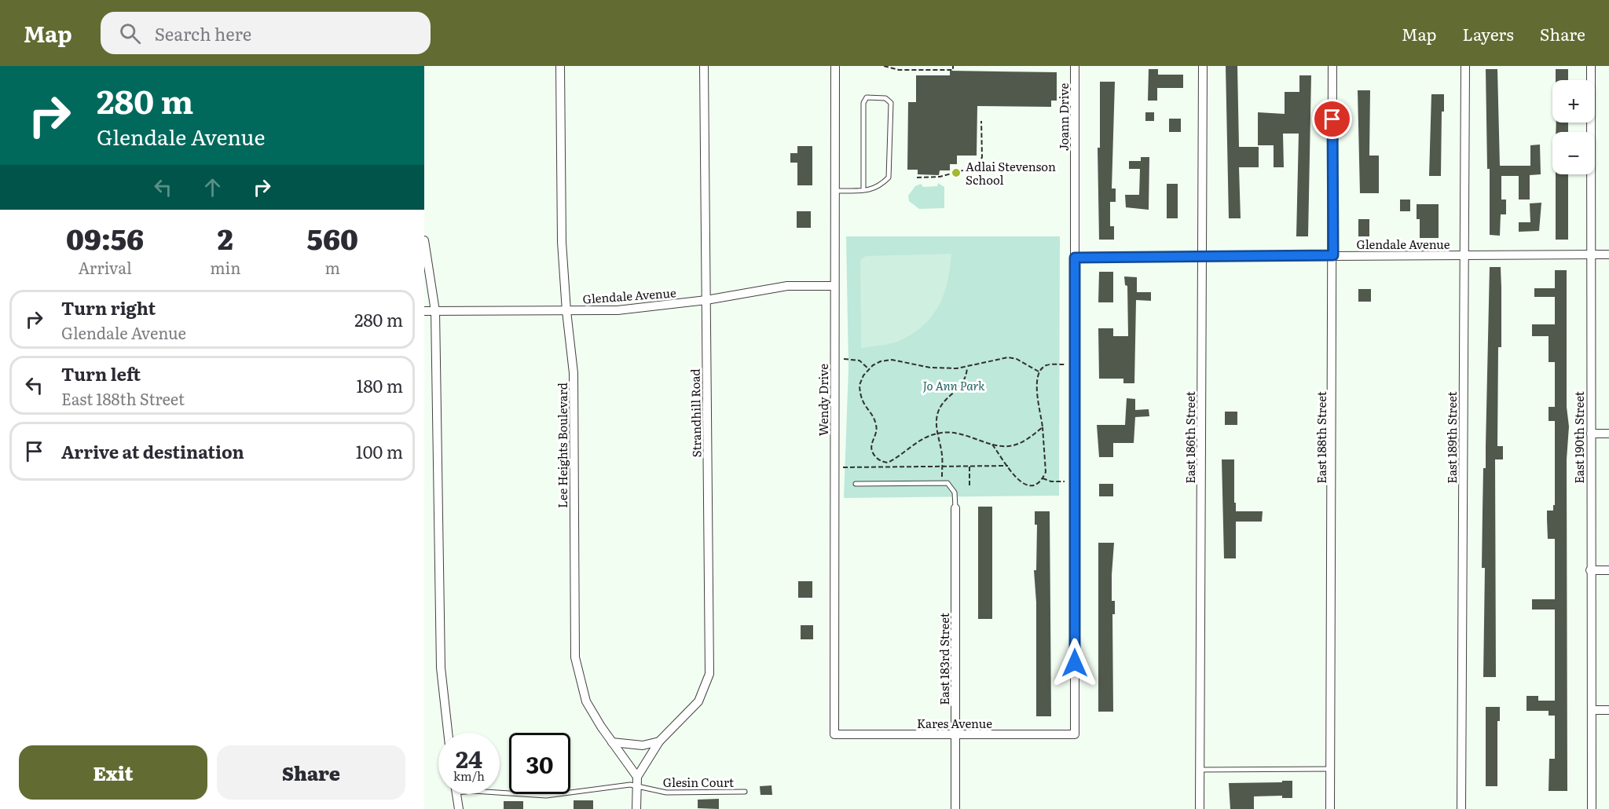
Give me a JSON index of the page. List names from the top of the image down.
{
  "streets": {
    "street": [
      "Joann Drive",
      "Glendale Avenue",
      "Wendy Drive",
      "Strandhill Road",
      "East 186th Street",
      "East 188th Street",
      "East 189th Street",
      "East 190th Street",
      "Lee Heights Boulevard",
      "East 183rd Street",
      "Kares Avenue"
    ],
    "lane": ["Glesin Court"]
  },
  "crossings": [
    ["Joann Drive", "Glendale Avenue"],
    ["Joann Drive", "Kares Avenue"],
    ["Glendale Avenue", "Wendy Drive"],
    ["Glendale Avenue", "Strandhill Road"],
    ["Glendale Avenue", "East 186th Street"],
    ["Glendale Avenue", "East 188th Street"],
    ["Glendale Avenue", "East 189th Street"],
    ["Glendale Avenue", "East 190th Street"],
    ["Glendale Avenue", "Lee Heights Boulevard"],
    ["Wendy Drive", "Kares Avenue"],
    ["Strandhill Road", "Lee Heights Boulevard"],
    ["East 183rd Street", "Kares Avenue"]
  ],
  "parks": ["Jo Ann Park"],
  "places": ["Adlai Stevenson School"],
  "page": {
    "header": "Map",
    "search": "Search here",
    "nav": ["Map", "Layers", "Share"],
    "turn": ["280 m", "Glendale Avenue"],
    "map_buttons": ["+", "−"],
    "eta": [
      "09:56",
      "Arrival",
      "2",
      "min",
      "560",
      "m"
    ],
    "list": [
      {
        "name": "Turn right",
        "note": "Glendale Avenue",
        "value": "280 m"
      },
      {
        "name": "Turn left",
        "note": "East 188th Street",
        "value": "180 m"
      },
      {
        "name": "Arrive at destination",
        "value": "100 m"
      }
    ],
    "speed": "24 km/h",
    "limit": "30",
    "buttons": ["Exit", "Share"]
  }
}
